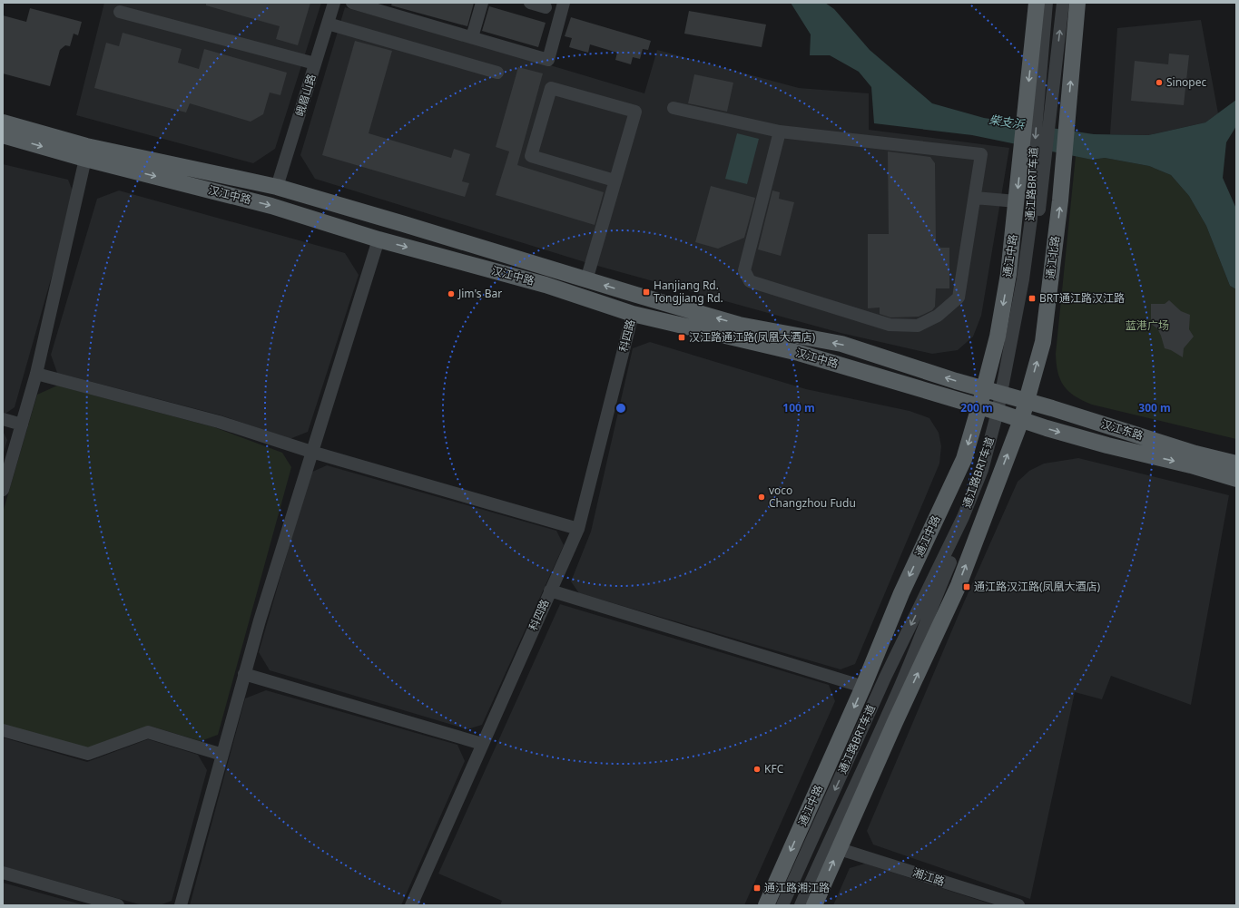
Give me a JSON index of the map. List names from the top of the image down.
{
  "streets": {
    "main road": [
      "汉江中路",
      "通江中路",
      "通江北路",
      "汉江东路"
    ],
    "street": [
      "峨眉山路",
      "通江路BRT车道",
      "科四路",
      "湘江路"
    ]
  },
  "crossings": [
    ["峨眉山路", "汉江中路"],
    ["通江路BRT车道", "汉江中路"],
    ["通江路BRT车道", "通江中路"],
    ["通江路BRT车道", "汉江东路"],
    ["汉江中路", "通江中路"],
    ["汉江中路", "通江北路"],
    ["汉江中路", "科四路"],
    ["汉江中路", "汉江东路"],
    ["通江北路", "汉江东路"]
  ],
  "one_way": ["通江北路"],
  "water": ["柴支浜"],
  "parks": ["蓝港广场"],
  "places": {
    "other": [
      "Sinopec",
      "Jim's Bar",
      "voco Changzhou Fudu",
      "KFC"
    ],
    "transit": [
      "Hanjiang Rd. Tongjiang Rd.",
      "BRT通江路汉江路",
      "汉江路通江路(凤凰大酒店)",
      "通江路汉江路(凤凰大酒店)",
      "通江路湘江路"
    ]
  },
  "rings": ["100 m", "200 m", "300 m"]
}
